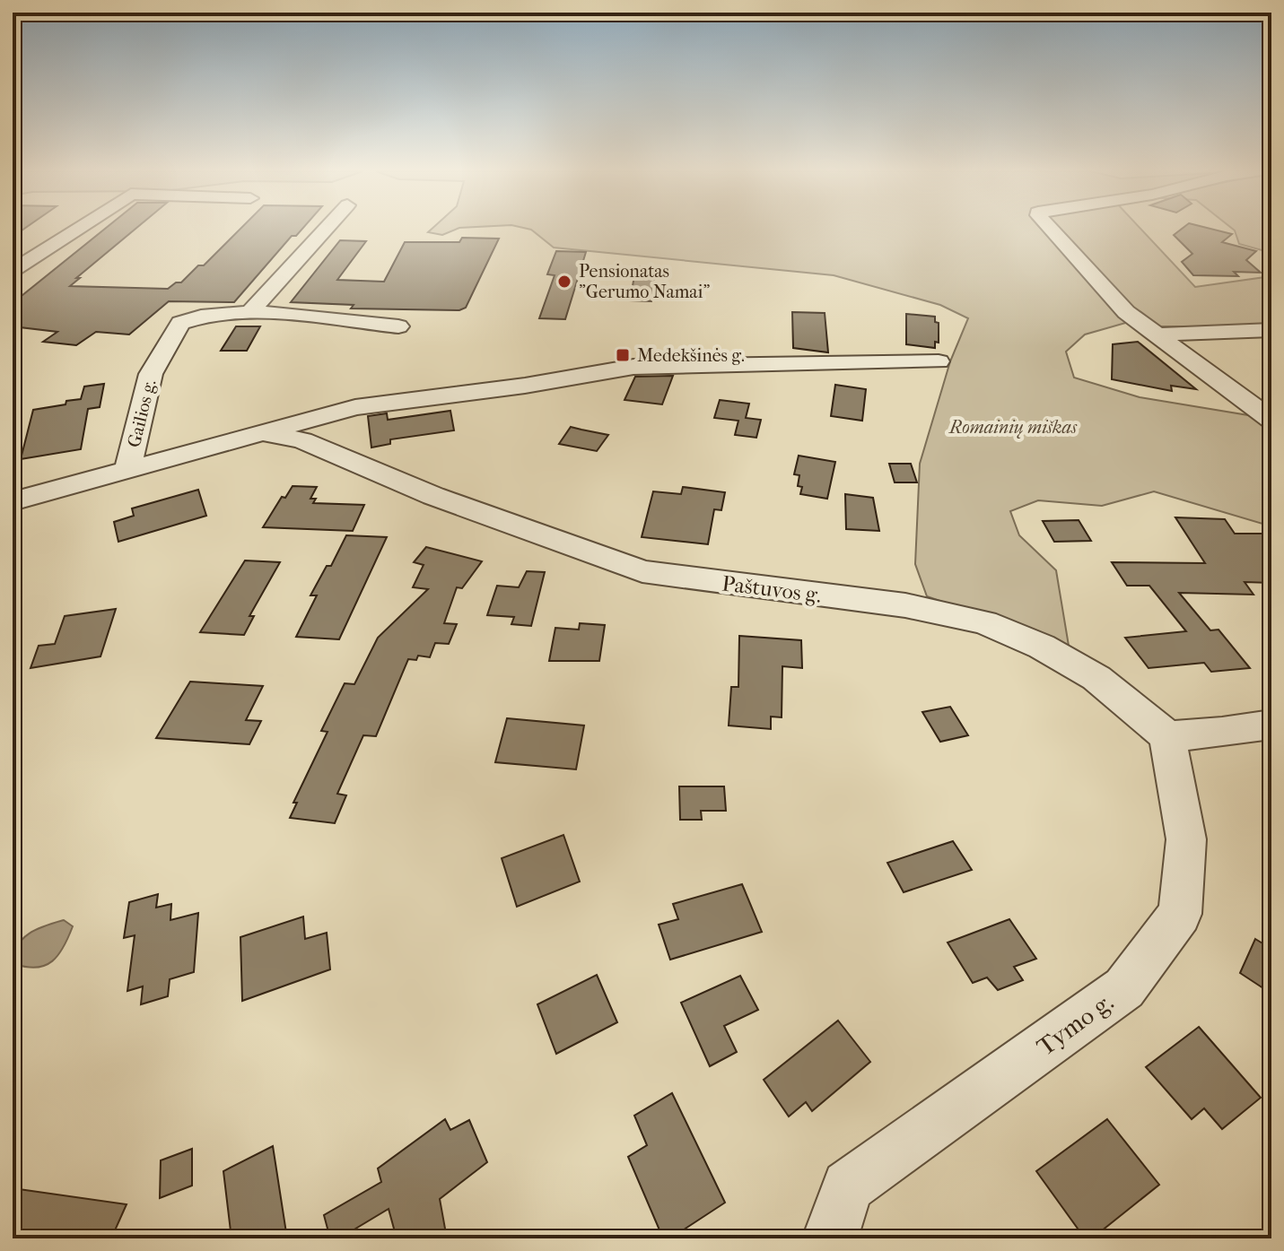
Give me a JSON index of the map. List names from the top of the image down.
{
  "streets": {
    "street": ["Gailios g.", "Paštuvos g.", "Tymo g."]
  },
  "crossings": [
    ["Paštuvos g.", "Tymo g."]
  ],
  "parks": ["Romainių miškas"],
  "places": {
    "other": ["Pensionatas \"Gerumo Namai\""],
    "transit": ["Medekšinės g."]
  }
}
